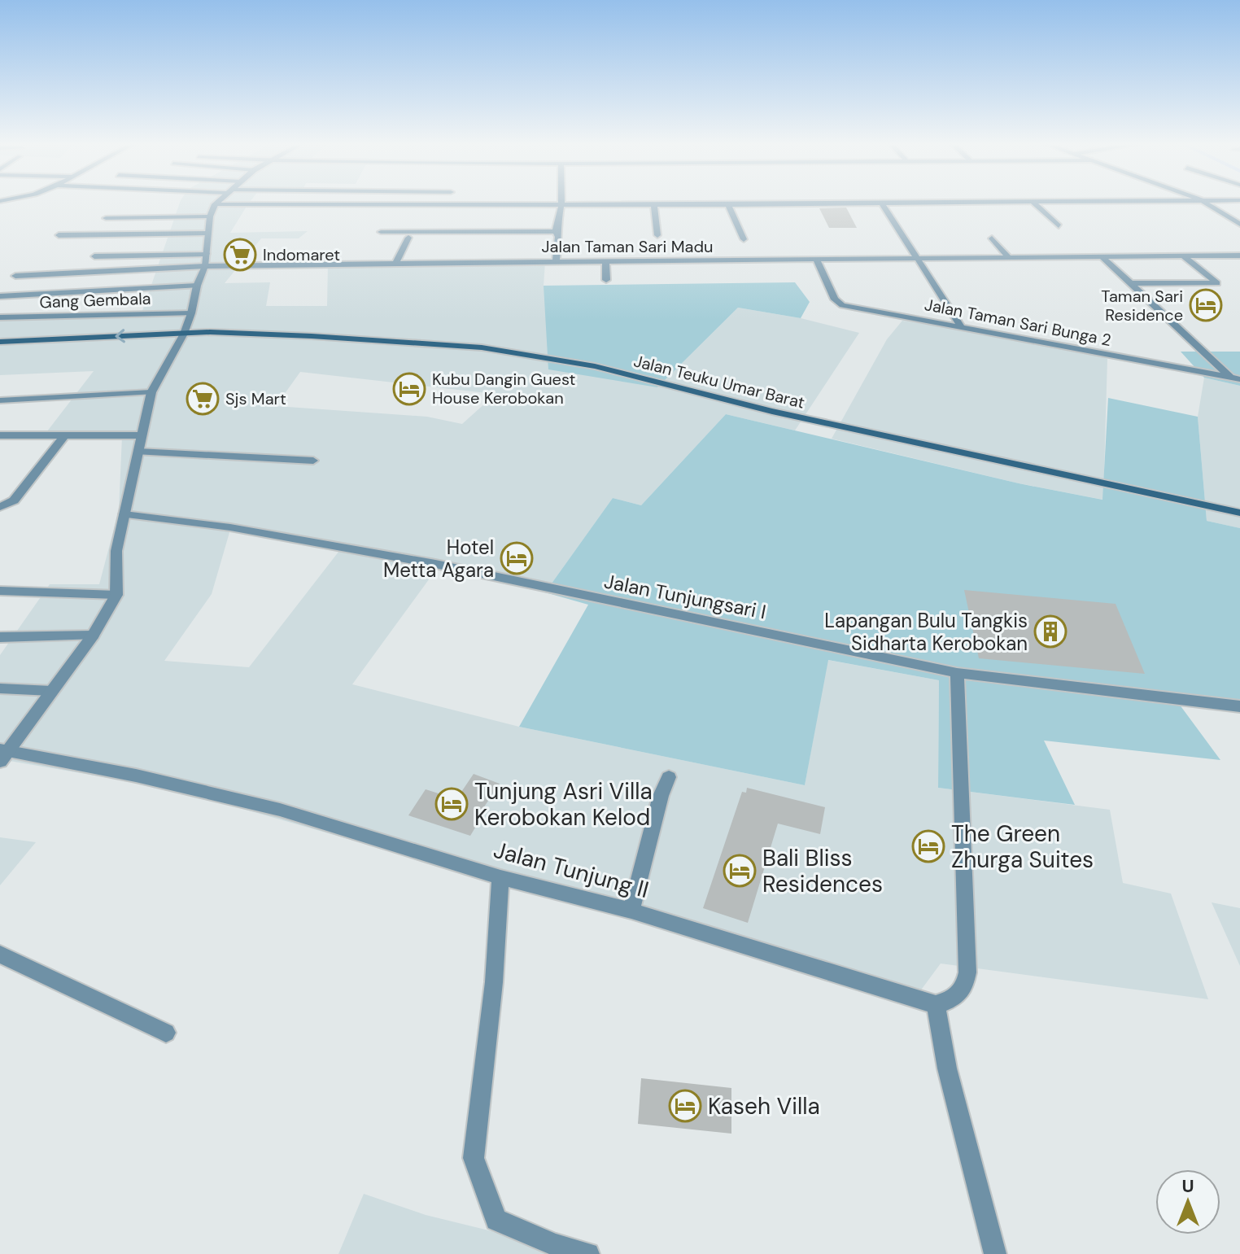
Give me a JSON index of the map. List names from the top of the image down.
{
  "streets": {
    "main road": ["Jalan Teuku Umar Barat"],
    "street": [
      "Jalan Taman Sari Madu",
      "Gang Gembala",
      "Jalan Taman Sari Bunga 2",
      "Jalan Tunjungsari I",
      "Jalan Tunjung II"
    ]
  },
  "crossings": [
    ["Jalan Taman Sari Madu", "Jalan Taman Sari Bunga 2"]
  ],
  "places": {
    "supermarket": ["Indomaret", "Sjs Mart"],
    "hotel": [
      "Taman Sari Residence",
      "Kubu Dangin Guest House Kerobokan",
      "Hotel Metta Agara",
      "Tunjung Asri Villa Kerobokan Kelod",
      "The Green Zhurga Suites",
      "Bali Bliss Residences",
      "Kaseh Villa"
    ],
    "building": ["Lapangan Bulu Tangkis Sidharta Kerobokan"]
  },
  "north": "top"
}
